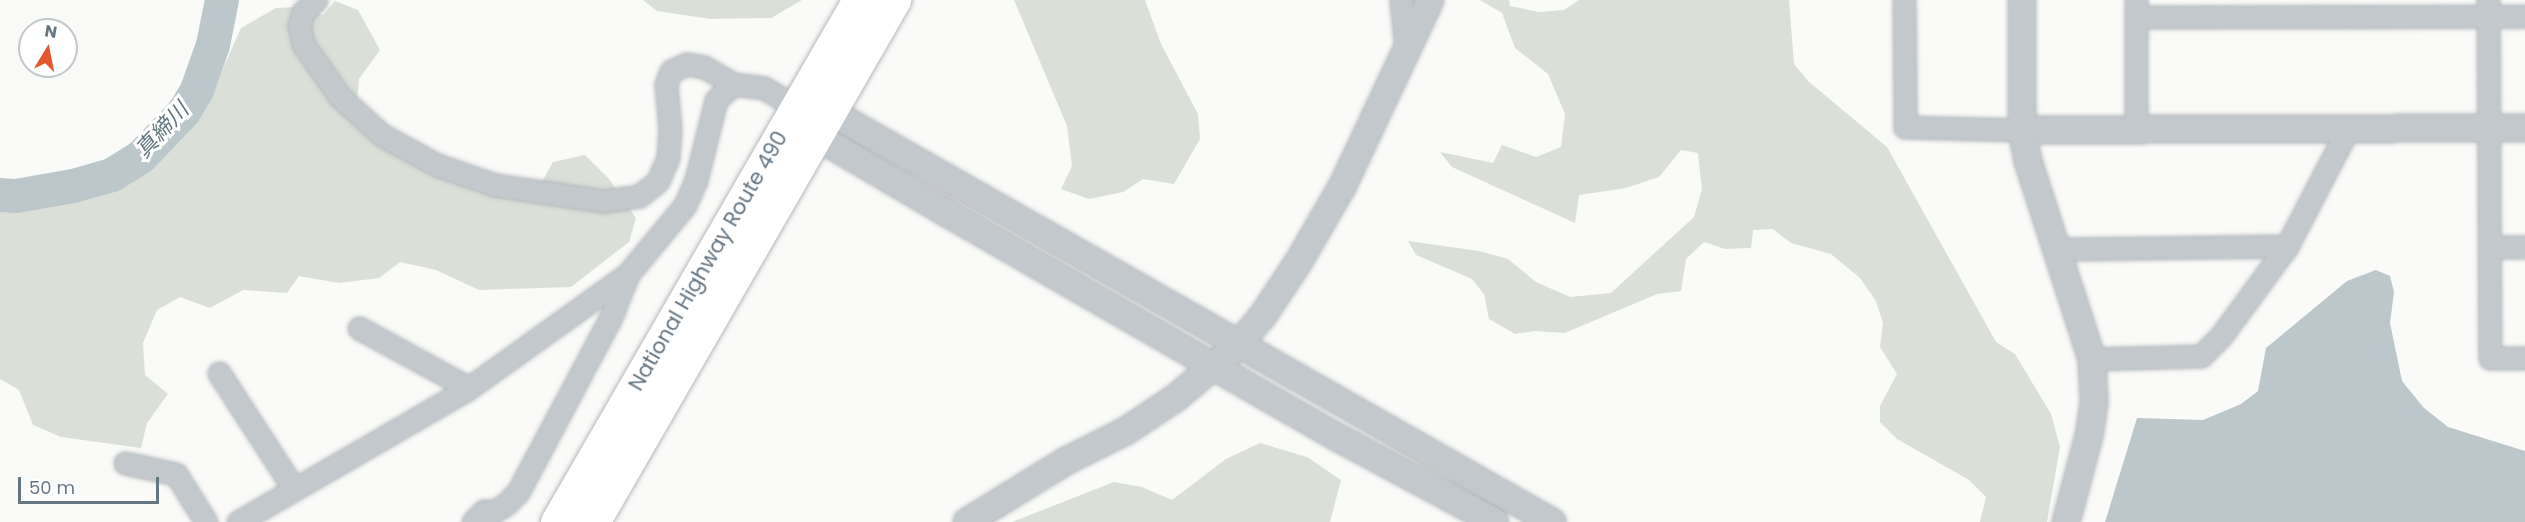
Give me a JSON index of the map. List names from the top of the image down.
{
  "streets": {
    "highway": ["National Highway Route 490"]
  },
  "water": ["真締川"],
  "scale_bar": "50 m",
  "north": "top"
}
